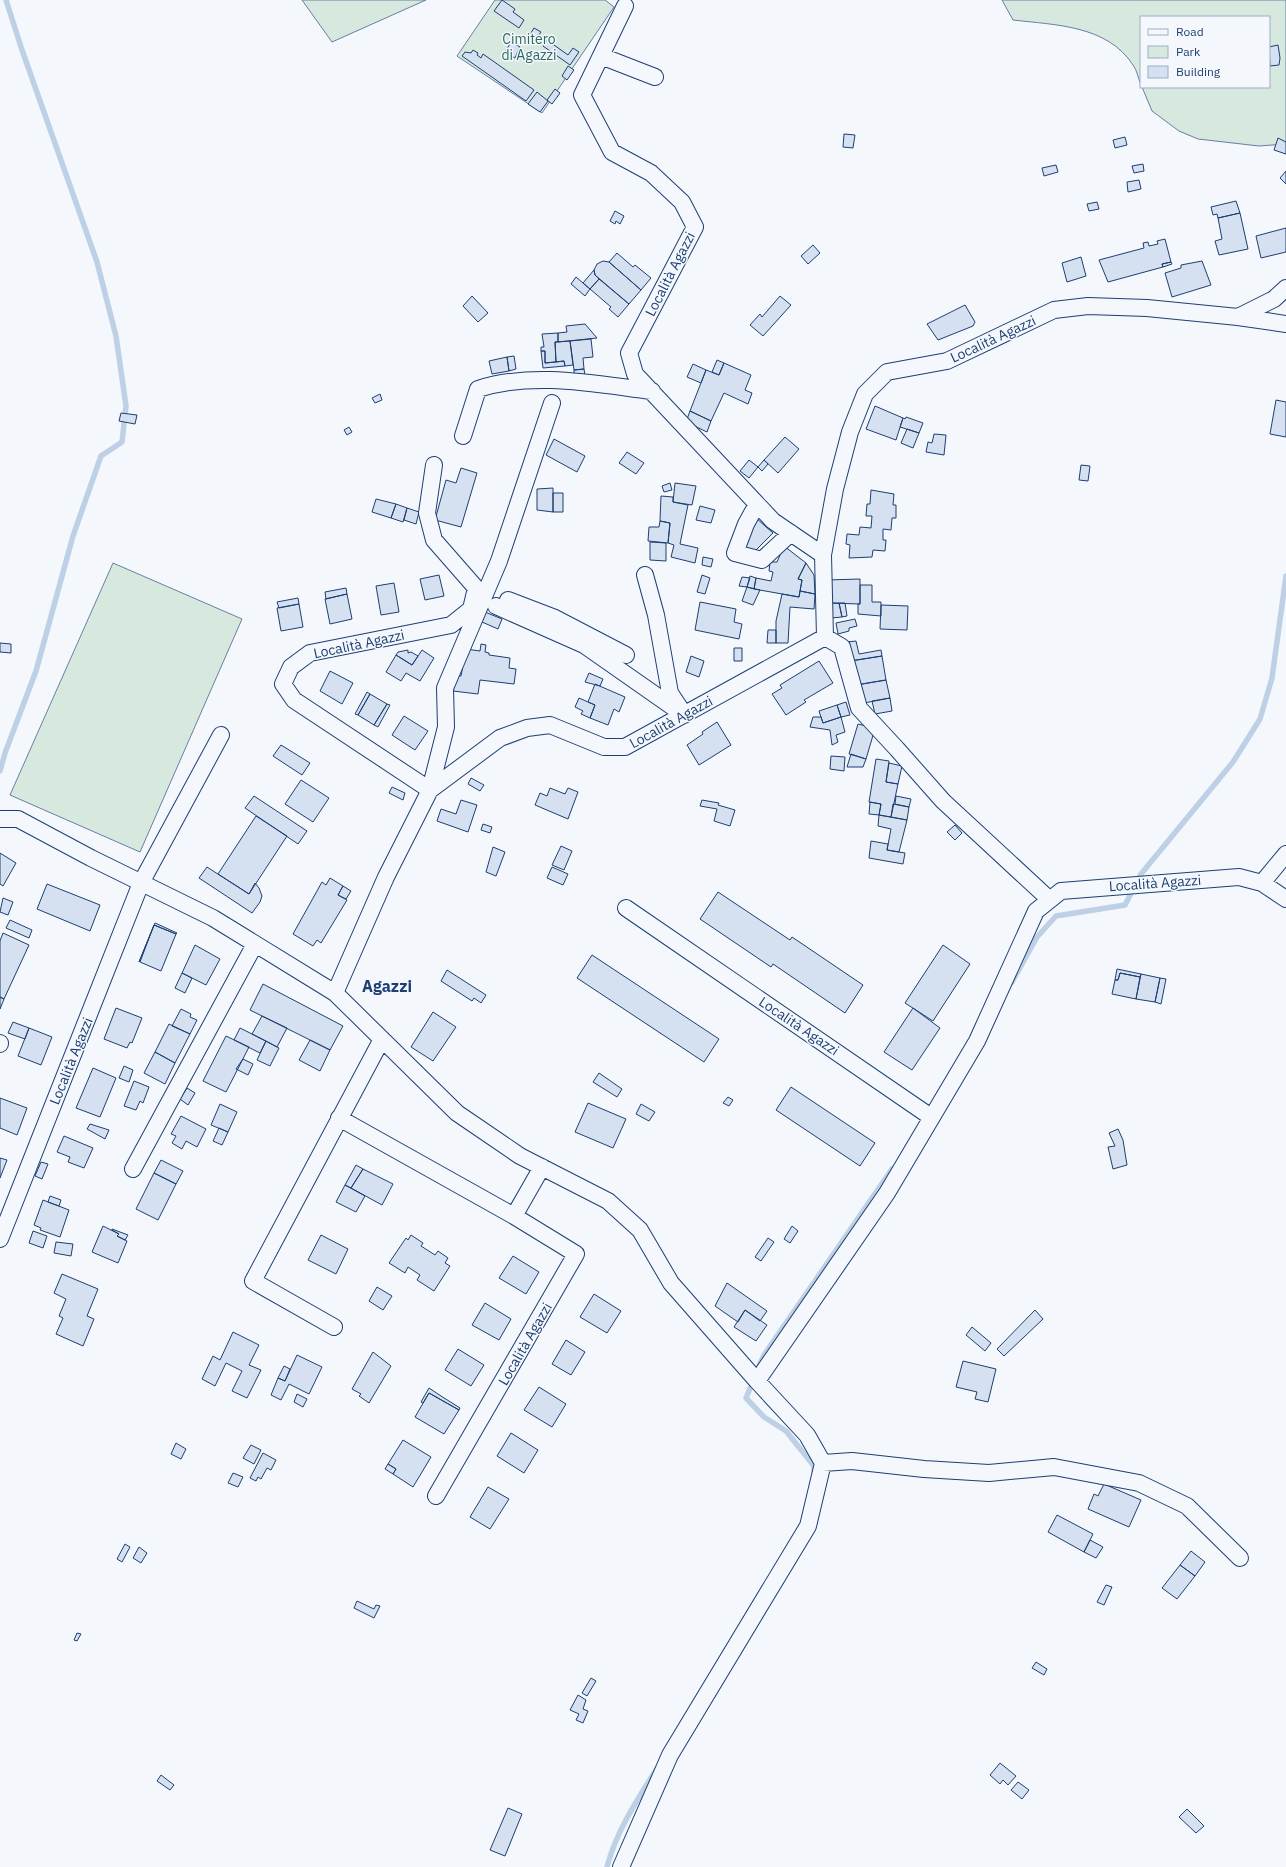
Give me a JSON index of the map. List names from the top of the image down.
{
  "streets": {
    "street": ["Località Agazzi"]
  },
  "districts": ["Agazzi"],
  "parks": ["Cimitero di Agazzi"],
  "legend": ["Road", "Park", "Building"]
}
